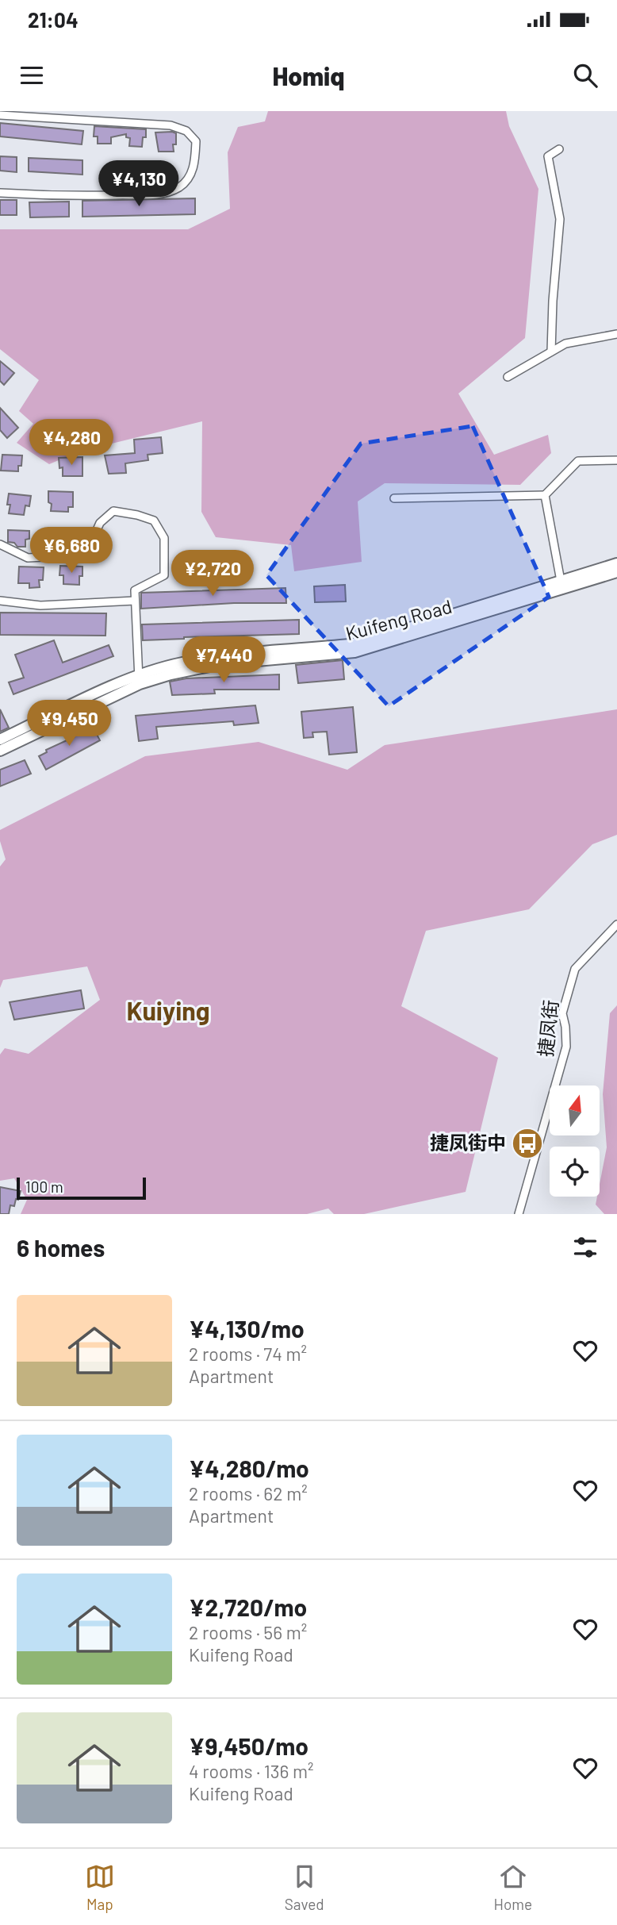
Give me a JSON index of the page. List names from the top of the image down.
{
  "streets": {
    "main road": ["Kuifeng Road"],
    "street": ["捷凤街"]
  },
  "districts": ["Kuiying"],
  "places": {
    "bus stop": ["捷凤街中"]
  },
  "scale_bar": "100 m",
  "north": "top",
  "page": {
    "status": "21:04",
    "header": "Homiq",
    "price": [
      "¥4,130",
      "¥4,280",
      "¥6,680",
      "¥2,720",
      "¥7,440",
      "¥9,450"
    ],
    "scale": "100 m",
    "heading": "6 homes",
    "list": [
      {
        "name": "¥4,130/mo",
        "note": "2 rooms · 74 m² · Apartment"
      },
      {
        "name": "¥4,280/mo",
        "note": "2 rooms · 62 m² · Apartment"
      },
      {
        "name": "¥2,720/mo",
        "note": "2 rooms · 56 m² · Kuifeng Road"
      },
      {
        "name": "¥9,450/mo",
        "note": "4 rooms · 136 m² · Kuifeng Road"
      }
    ],
    "tabs": ["Map", "Saved", "Home"]
  }
}
